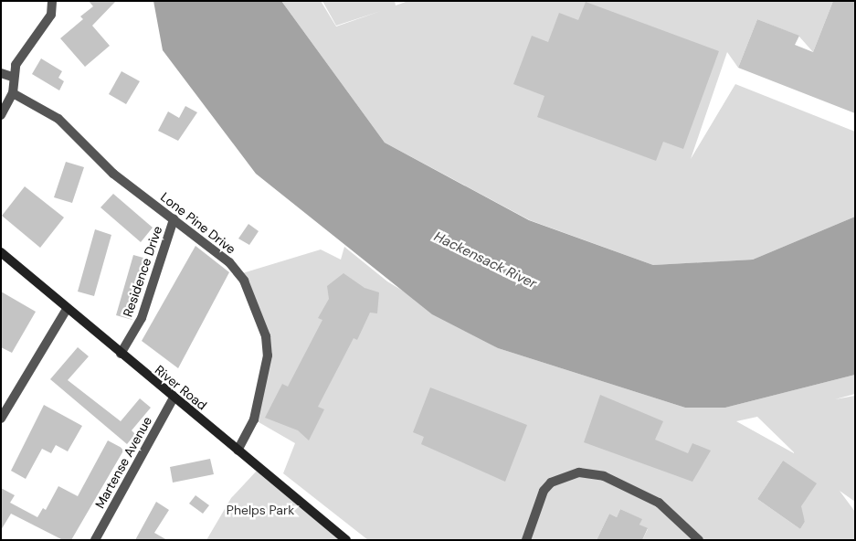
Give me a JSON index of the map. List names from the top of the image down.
{
  "streets": {
    "main road": ["River Road"],
    "street": ["Lone Pine Drive", "Residence Drive", "Martense Avenue"]
  },
  "crossings": [
    ["Lone Pine Drive", "Residence Drive"],
    ["Lone Pine Drive", "River Road"],
    ["Residence Drive", "River Road"],
    ["River Road", "Martense Avenue"]
  ],
  "water": ["Hackensack River"],
  "parks": ["Phelps Park"]
}
